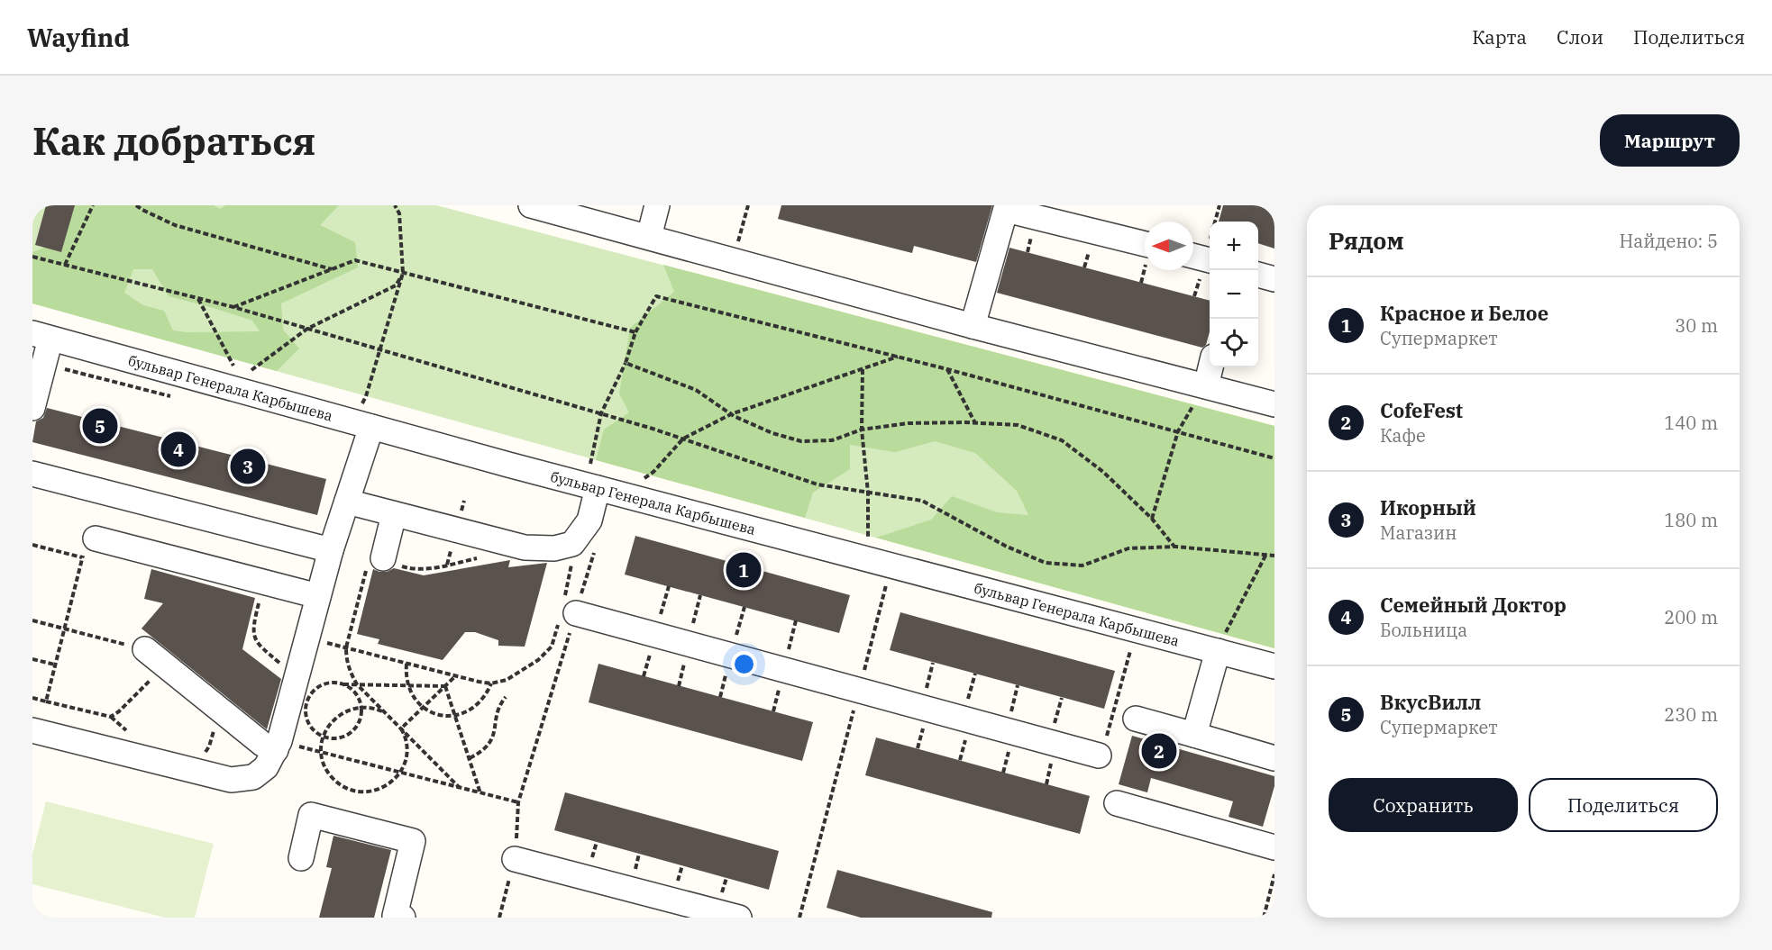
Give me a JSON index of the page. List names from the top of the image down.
{
  "streets": {
    "street": ["бульвар Генерала Карбышева"]
  },
  "north": "left",
  "page": {
    "header": "Wayfind",
    "nav": ["Карта", "Слои", "Поделиться"],
    "buttons": [
      "Маршрут",
      ["Сохранить", "Поделиться"]
    ],
    "title": "Как добраться",
    "heading": ["Рядом", "Найдено: 5"],
    "map_buttons": ["+", "−"],
    "list": [
      {
        "mark": "1",
        "name": "Красное и Белое",
        "note": "Супермаркет",
        "value": "30 m"
      },
      {
        "mark": "2",
        "name": "CofeFest",
        "note": "Кафе",
        "value": "140 m"
      },
      {
        "mark": "3",
        "name": "Икорный",
        "note": "Магазин",
        "value": "180 m"
      },
      {
        "mark": "4",
        "name": "Семейный Доктор",
        "note": "Больница",
        "value": "200 m"
      },
      {
        "mark": "5",
        "name": "ВкусВилл",
        "note": "Супермаркет",
        "value": "230 m"
      }
    ],
    "pins": [
      "5",
      "4",
      "3",
      "1",
      "2"
    ]
  }
}
